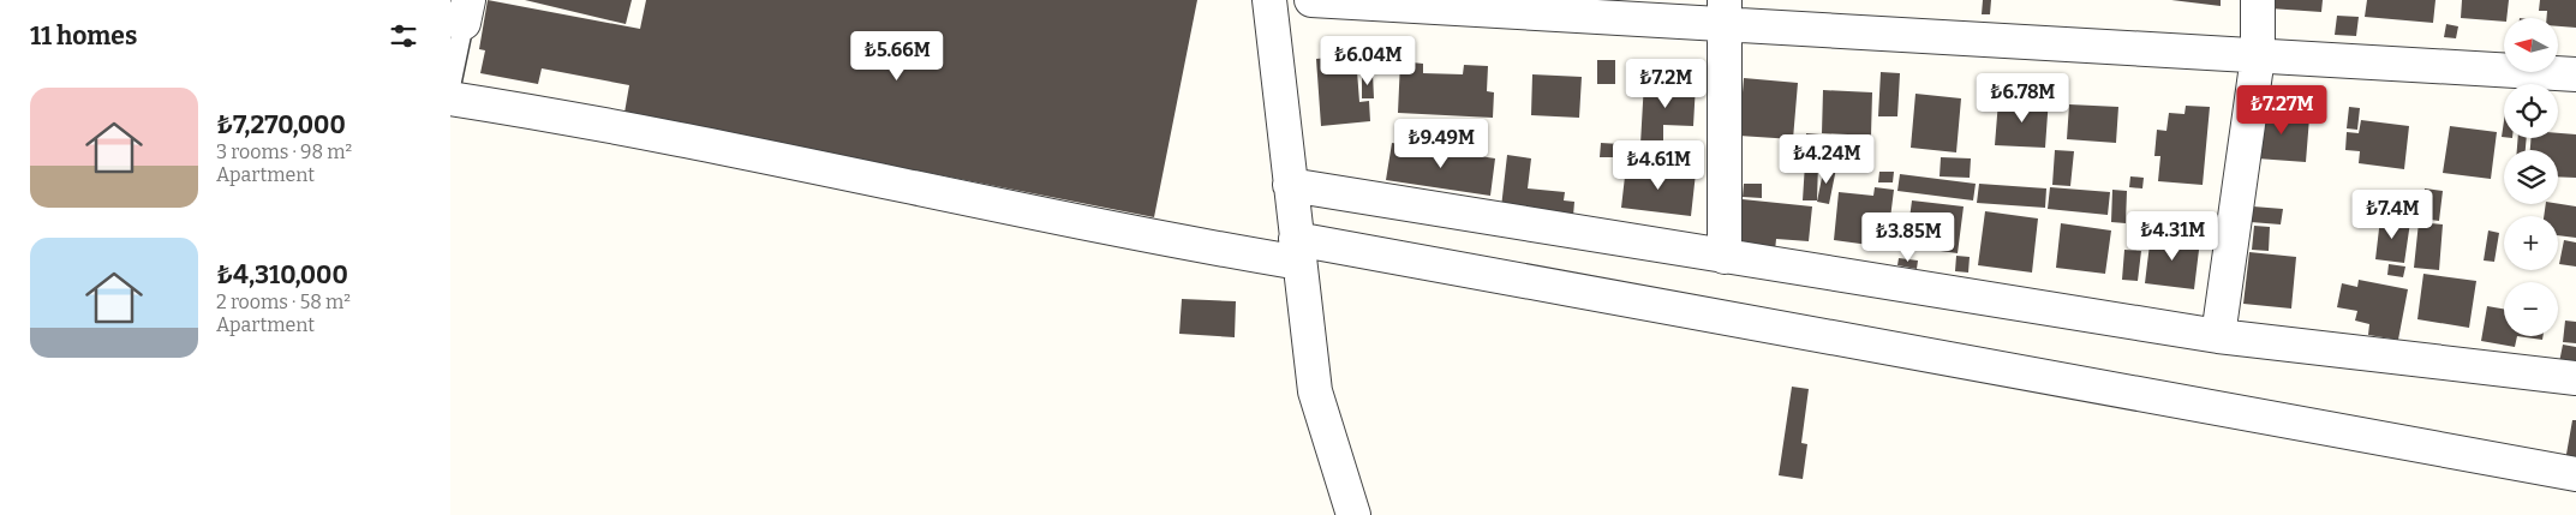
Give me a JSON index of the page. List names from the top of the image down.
{
  "north": "left",
  "page": {
    "heading": "11 homes",
    "map_buttons": ["+", "−"],
    "price": [
      "₺5.66M",
      "₺6.04M",
      "₺7.2M",
      "₺6.78M",
      "₺7.27M",
      "₺9.49M",
      "₺4.24M",
      "₺4.61M",
      "₺7.4M",
      "₺4.31M",
      "₺3.85M"
    ],
    "list": [
      {
        "name": "₺7,270,000",
        "note": "3 rooms · 98 m² · Apartment"
      },
      {
        "name": "₺4,310,000",
        "note": "2 rooms · 58 m² · Apartment"
      }
    ]
  }
}
